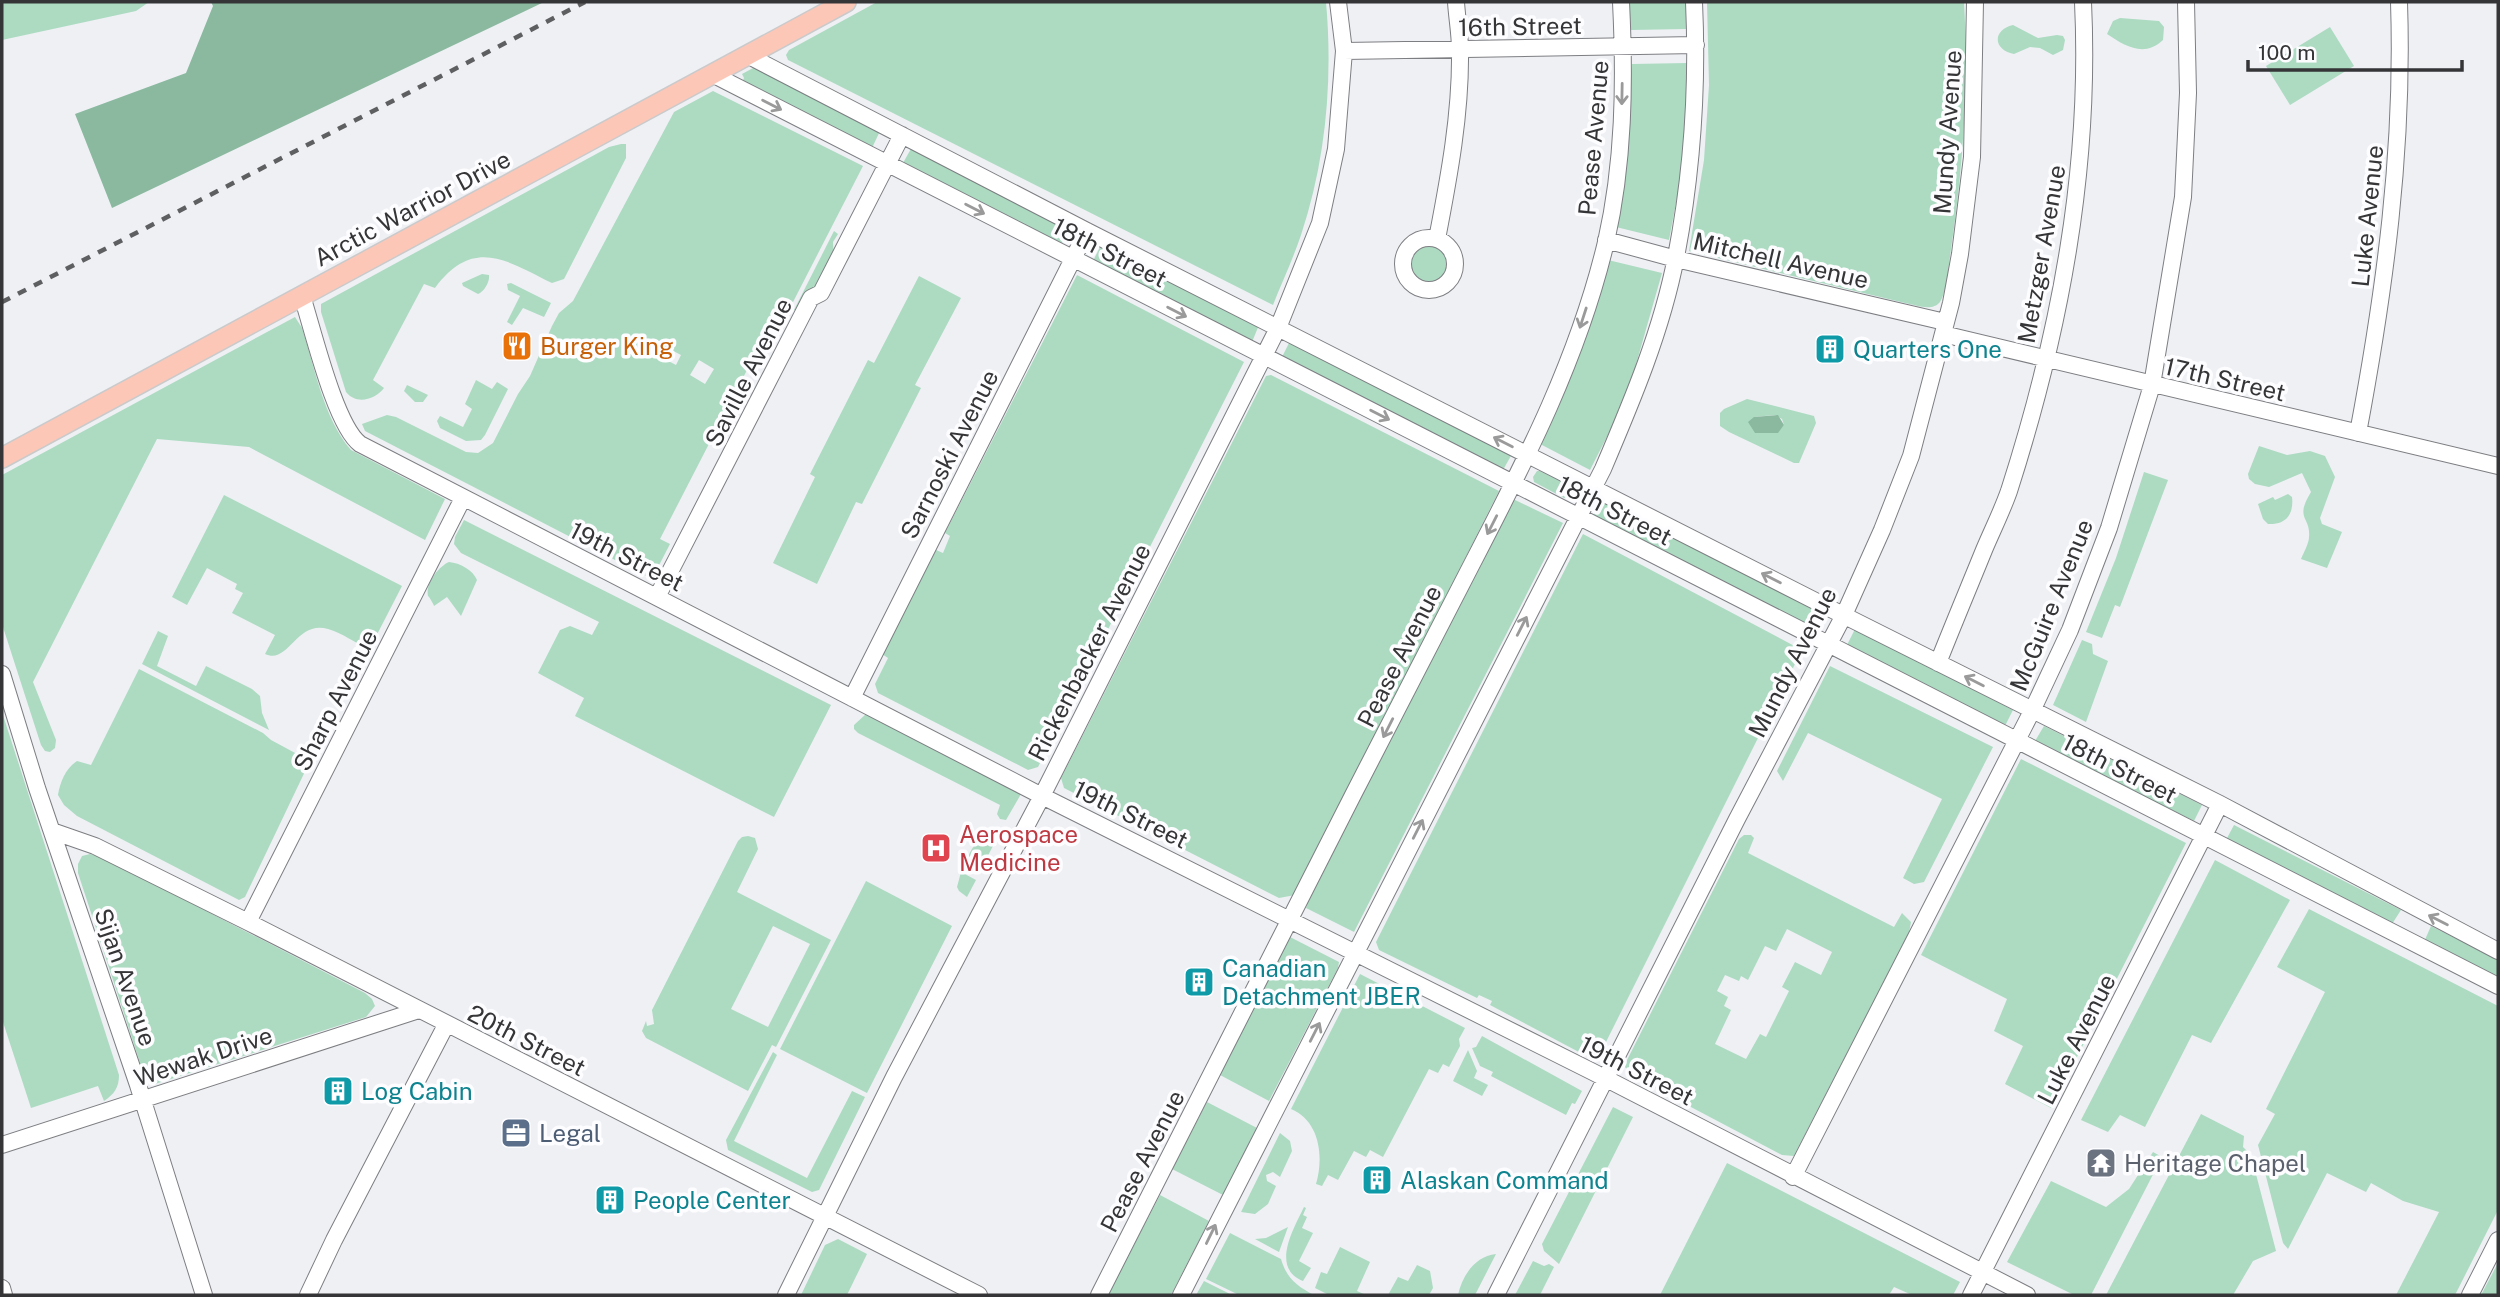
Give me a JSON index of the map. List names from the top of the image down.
{
  "streets": {
    "main road": ["Arctic Warrior Drive"],
    "street": [
      "16th Street",
      "Mundy Avenue",
      "Pease Avenue",
      "Luke Avenue",
      "18th Street",
      "Metzger Avenue",
      "Mitchell Avenue",
      "Saville Avenue",
      "17th Street",
      "Sarnoski Avenue",
      "19th Street",
      "McGuire Avenue",
      "Rickenbacker Avenue",
      "Sharp Avenue",
      "Sijan Avenue",
      "20th Street",
      "Wewak Drive"
    ]
  },
  "crossings": [
    ["16th Street", "Pease Avenue"],
    ["16th Street", "Rickenbacker Avenue"],
    ["Mundy Avenue", "18th Street"],
    ["Mundy Avenue", "Mitchell Avenue"],
    ["Mundy Avenue", "17th Street"],
    ["Mundy Avenue", "19th Street"],
    ["Pease Avenue", "18th Street"],
    ["Pease Avenue", "Mitchell Avenue"],
    ["Pease Avenue", "19th Street"],
    ["Arctic Warrior Drive", "18th Street"],
    ["Arctic Warrior Drive", "19th Street"],
    ["Luke Avenue", "18th Street"],
    ["Luke Avenue", "17th Street"],
    ["Luke Avenue", "19th Street"],
    ["18th Street", "Metzger Avenue"],
    ["18th Street", "Saville Avenue"],
    ["18th Street", "Sarnoski Avenue"],
    ["18th Street", "McGuire Avenue"],
    ["18th Street", "Rickenbacker Avenue"],
    ["Metzger Avenue", "17th Street"],
    ["Mitchell Avenue", "17th Street"],
    ["Saville Avenue", "19th Street"],
    ["17th Street", "McGuire Avenue"],
    ["Sarnoski Avenue", "19th Street"],
    ["19th Street", "McGuire Avenue"],
    ["19th Street", "Rickenbacker Avenue"],
    ["19th Street", "Sharp Avenue"],
    ["Rickenbacker Avenue", "20th Street"],
    ["Sharp Avenue", "20th Street"],
    ["Sijan Avenue", "20th Street"],
    ["Sijan Avenue", "Wewak Drive"],
    ["20th Street", "Wewak Drive"]
  ],
  "places": {
    "restaurant": ["Burger King"],
    "building": [
      "Quarters One",
      "Canadian Detachment JBER",
      "Log Cabin",
      "Alaskan Command",
      "People Center"
    ],
    "hospital": ["Aerospace Medicine"],
    "office": ["Legal"],
    "temple": ["Heritage Chapel"]
  },
  "scale_bar": "100 m"
}
